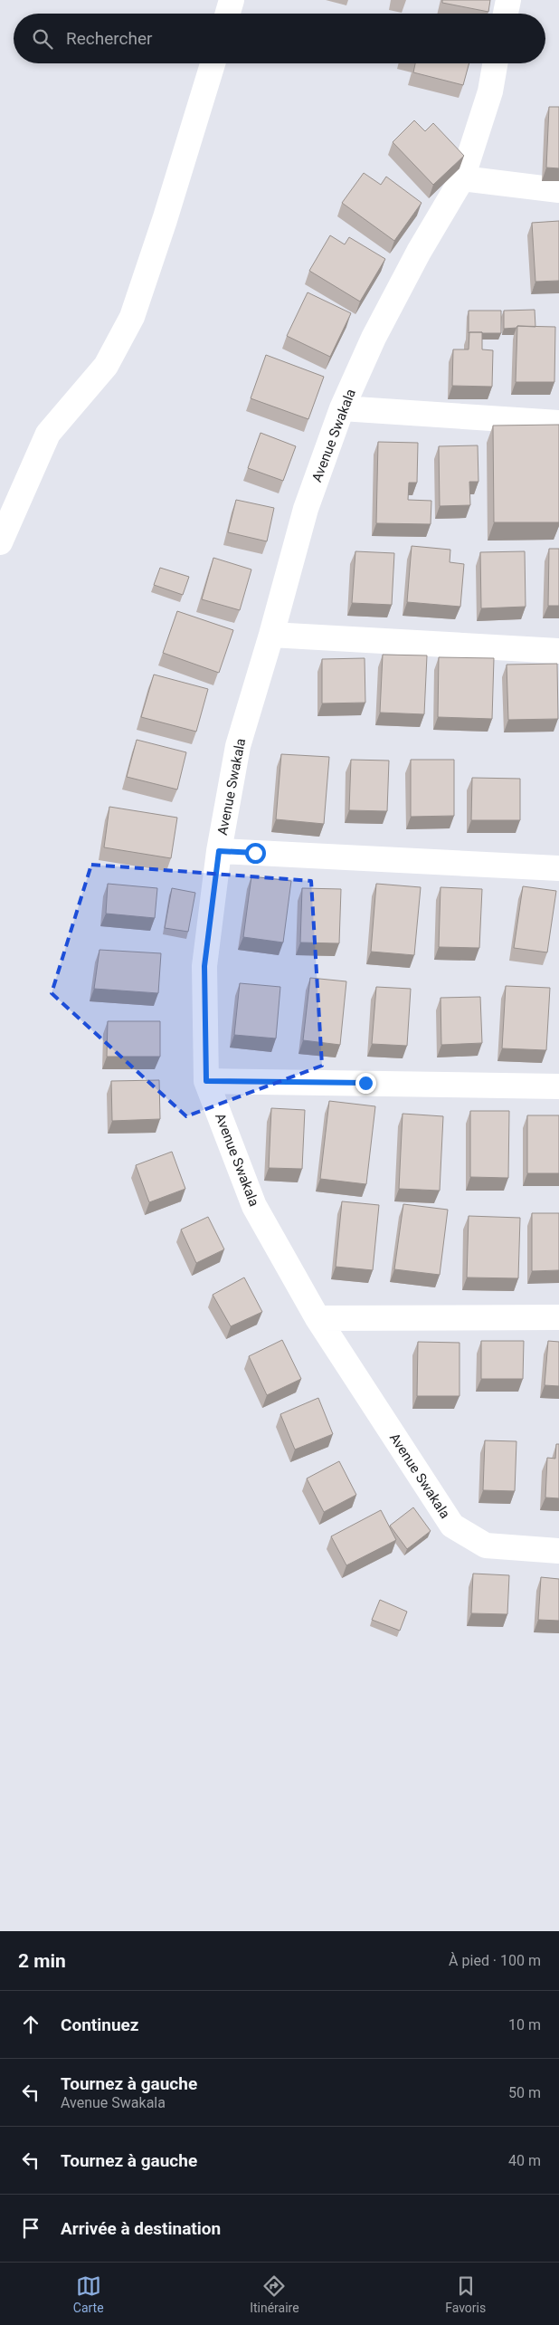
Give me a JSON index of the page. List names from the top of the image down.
{
  "streets": {
    "street": ["Avenue Swakala"]
  },
  "page": {
    "search": "Rechercher",
    "heading": ["2 min", "À pied · 100 m"],
    "list": [
      ["Continuez", "10 m"],
      ["Tournez à gauche", "Avenue Swakala", "50 m"],
      ["Tournez à gauche", "40 m"],
      "Arrivée à destination"
    ],
    "nav": ["Carte", "Itinéraire", "Favoris"]
  }
}
